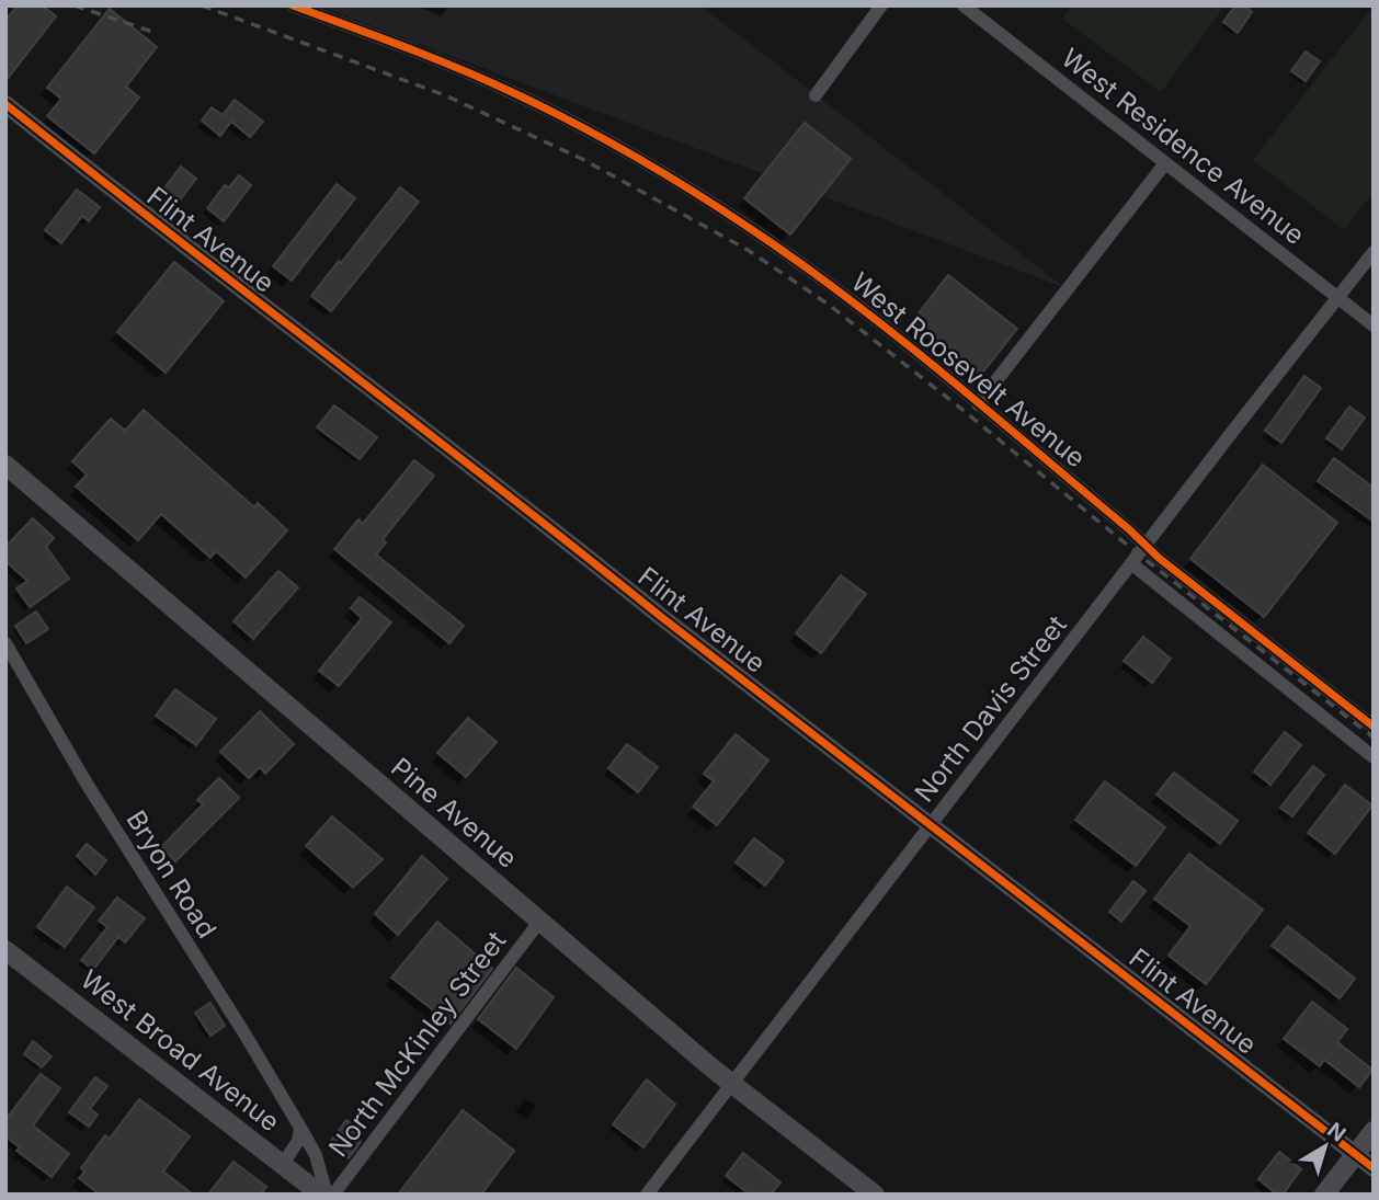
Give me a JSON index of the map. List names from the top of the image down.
{
  "streets": {
    "main road": ["Pine Avenue", "West Broad Avenue"],
    "street": [
      "West Residence Avenue",
      "Flint Avenue",
      "West Roosevelt Avenue",
      "North Davis Street",
      "Bryon Road",
      "North McKinley Street"
    ]
  },
  "crossings": [
    ["West Residence Avenue", "North Davis Street"],
    ["Flint Avenue", "North Davis Street"],
    ["West Roosevelt Avenue", "North Davis Street"],
    ["North Davis Street", "Pine Avenue"],
    ["Pine Avenue", "North McKinley Street"]
  ],
  "north": "top right"
}
